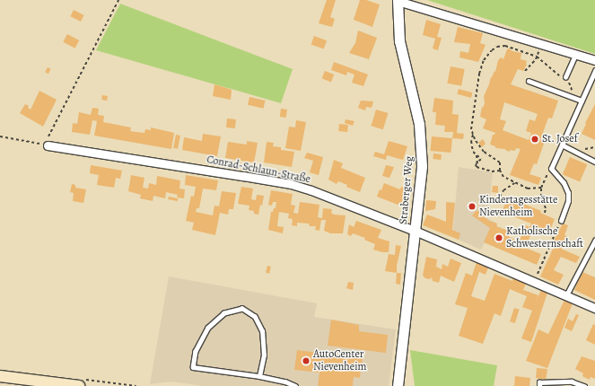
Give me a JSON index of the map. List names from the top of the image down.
{
  "streets": {
    "street": ["Conrad-Schlaun-Straße", "Straberger Weg"]
  },
  "crossings": [
    ["Conrad-Schlaun-Straße", "Straberger Weg"]
  ],
  "places": [
    "St. Josef",
    "Kindertagesstätte Nievenheim",
    "Katholische Schwesternschaft",
    "AutoCenter Nievenheim"
  ]
}
